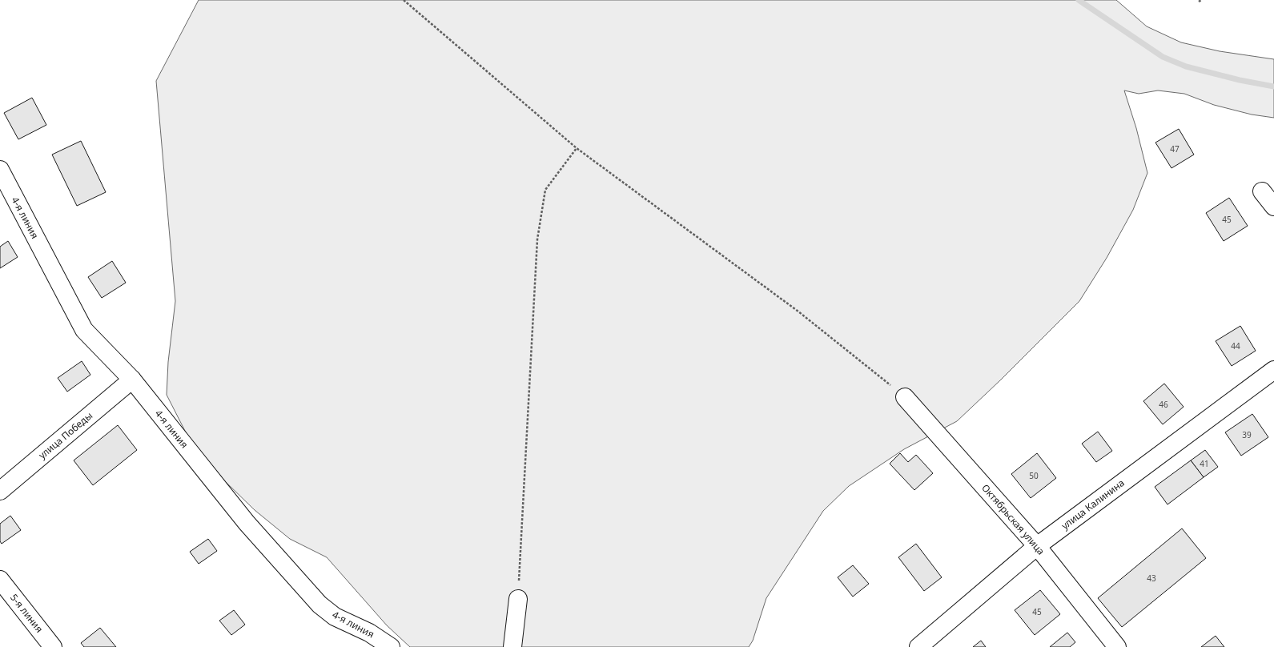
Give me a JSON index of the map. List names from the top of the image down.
{
  "streets": {
    "street": [
      "4-я линия",
      "улица Победы",
      "улица Калинина",
      "Октябрьская улица",
      "5-я линия"
    ]
  },
  "crossings": [
    ["4-я линия", "улица Победы"],
    ["улица Калинина", "Октябрьская улица"]
  ],
  "house_numbers": [
    "47",
    "45",
    "44",
    "46",
    "39",
    "41",
    "50",
    "43",
    "45"
  ]
}
